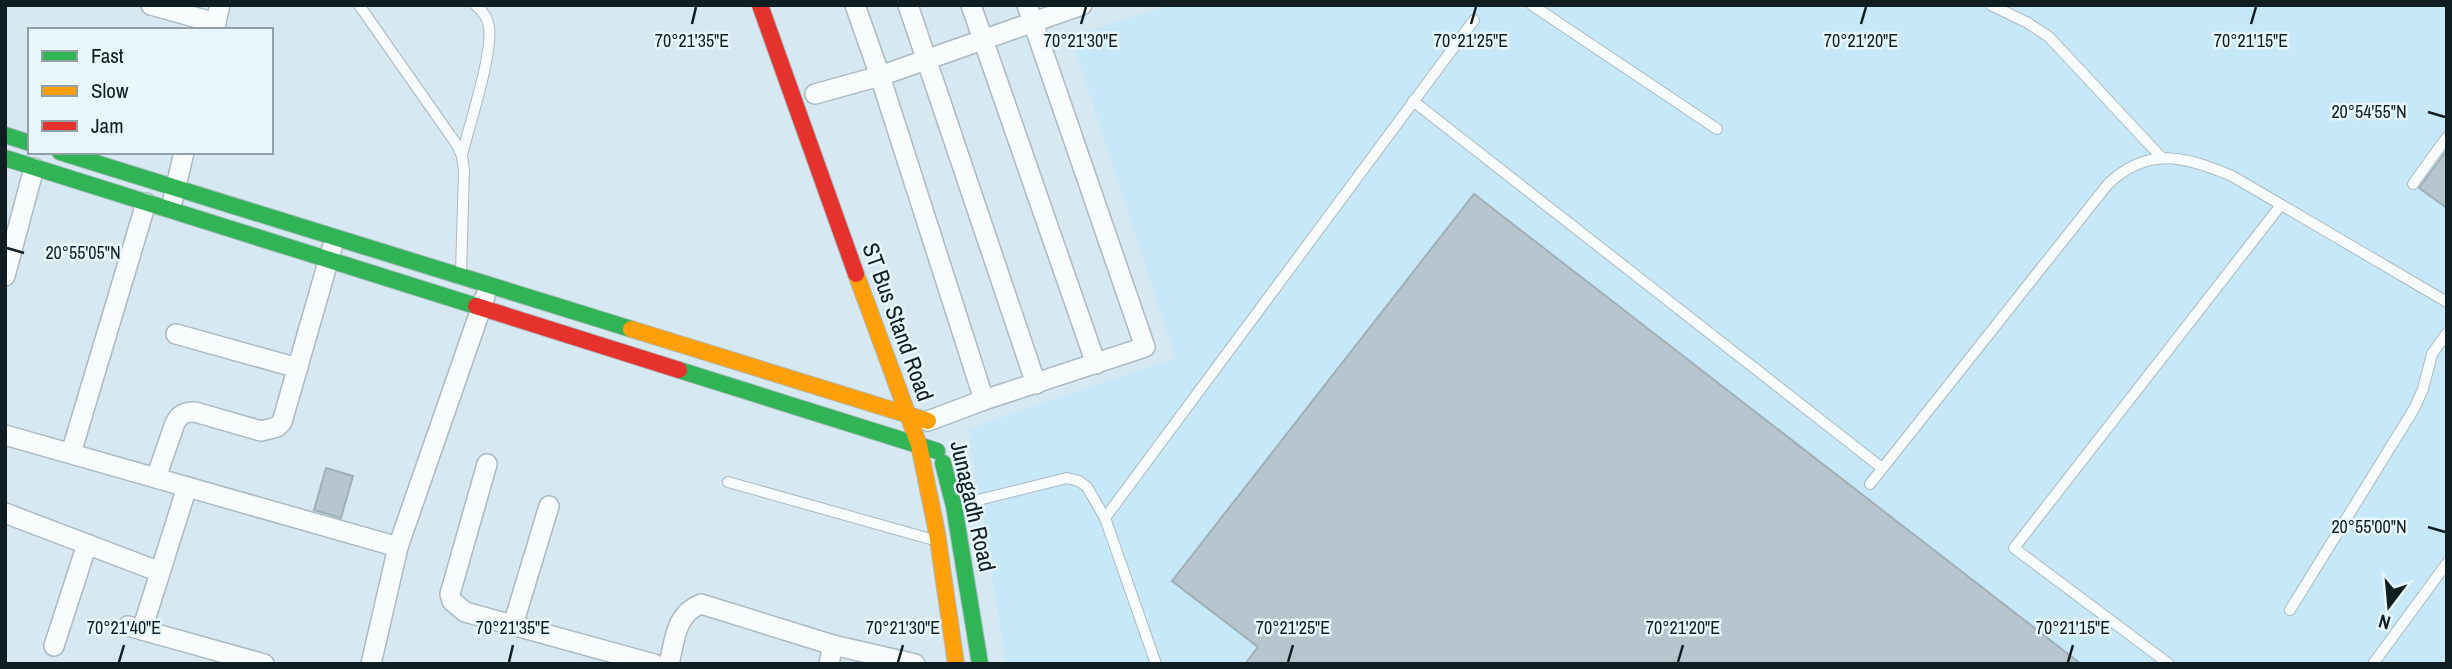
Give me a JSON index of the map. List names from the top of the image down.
{
  "streets": {
    "street": ["ST Bus Stand Road", "Junagadh Road"]
  },
  "legend": ["Fast", "Slow", "Jam"],
  "north": "bottom",
  "coordinates": [
    "70°21'35\"E",
    "70°21'30\"E",
    "70°21'25\"E",
    "70°21'20\"E",
    "70°21'15\"E",
    "20°54'55\"N",
    "20°55'05\"N",
    "20°55'00\"N",
    "70°21'40\"E"
  ]
}
